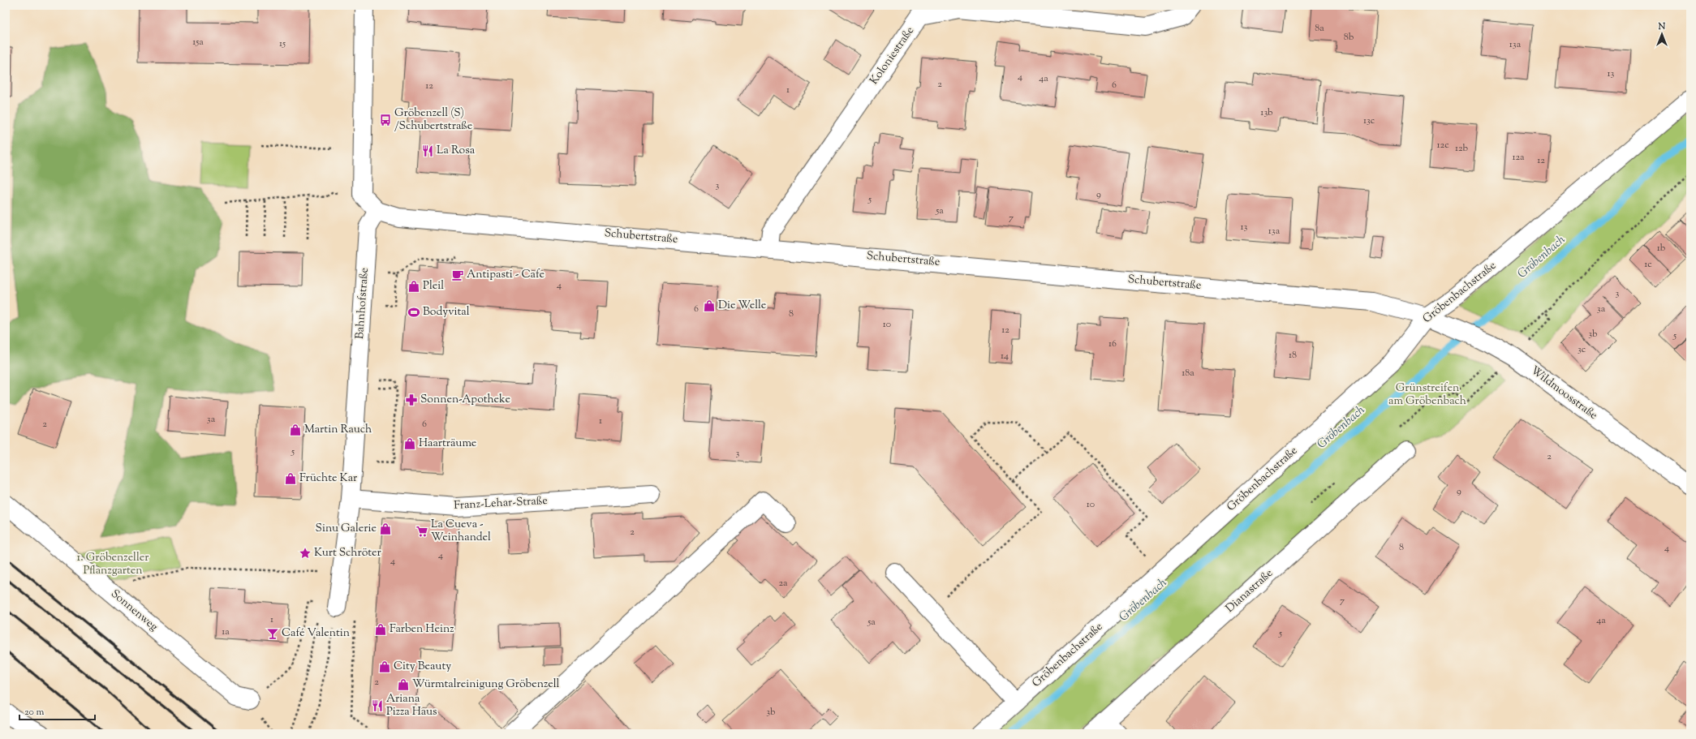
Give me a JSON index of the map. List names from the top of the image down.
{
  "streets": {
    "street": [
      "Koloniestraße",
      "Schubertstraße",
      "Gröbenbachstraße",
      "Bahnhofstraße",
      "Wildmoosstraße",
      "Franz-Lehar-Straße",
      "Dianastraße",
      "Sonnenweg"
    ]
  },
  "crossings": [
    ["Koloniestraße", "Schubertstraße"],
    ["Schubertstraße", "Gröbenbachstraße"],
    ["Schubertstraße", "Bahnhofstraße"],
    ["Schubertstraße", "Wildmoosstraße"],
    ["Gröbenbachstraße", "Wildmoosstraße"],
    ["Bahnhofstraße", "Franz-Lehar-Straße"]
  ],
  "water": ["Gröbenbach"],
  "parks": ["Grünstreifen am Gröbenbach", "1. Gröbenzeller Pflanzgarten"],
  "places": {
    "bus stop": ["Gröbenzell (S) /Schubertstraße"],
    "restaurant": ["La Rosa", "Ariana Pizza Haus"],
    "cafe": ["Antipasti - Cafe"],
    "shop": [
      "Pleil",
      "Die Welle",
      "Martin Rauch",
      "Haarträume",
      "Früchte Kar",
      "Sinu Galerie",
      "Farben Heinz",
      "City Beauty",
      "Würmtalreinigung Gröbenzell"
    ],
    "sports": ["Bodyvital"],
    "pharmacy": ["Sonnen-Apotheke"],
    "supermarket": ["La Cueva - Weinhandel"],
    "place": ["Kurt Schröter"],
    "bar": ["Café Valentin"]
  },
  "house_numbers": [
    "8a",
    "8b",
    "15a",
    "15",
    "13a",
    "13",
    "4",
    "4a",
    "2",
    "6",
    "12",
    "1",
    "13b",
    "13c",
    "12c",
    "12b",
    "12a",
    "12",
    "3",
    "9",
    "5",
    "5a",
    "7",
    "13",
    "13a",
    "1b",
    "1c",
    "4",
    "3",
    "6",
    "3a",
    "8",
    "10",
    "12",
    "3b",
    "5",
    "16",
    "3c",
    "18",
    "14",
    "18a",
    "3a",
    "1",
    "2",
    "6",
    "5",
    "3",
    "2",
    "9",
    "10",
    "2",
    "8",
    "4",
    "4",
    "4",
    "2a",
    "7",
    "1",
    "4a",
    "5a",
    "1a",
    "5",
    "2",
    "3b"
  ],
  "scale_bar": "20 m",
  "north": "top"
}
